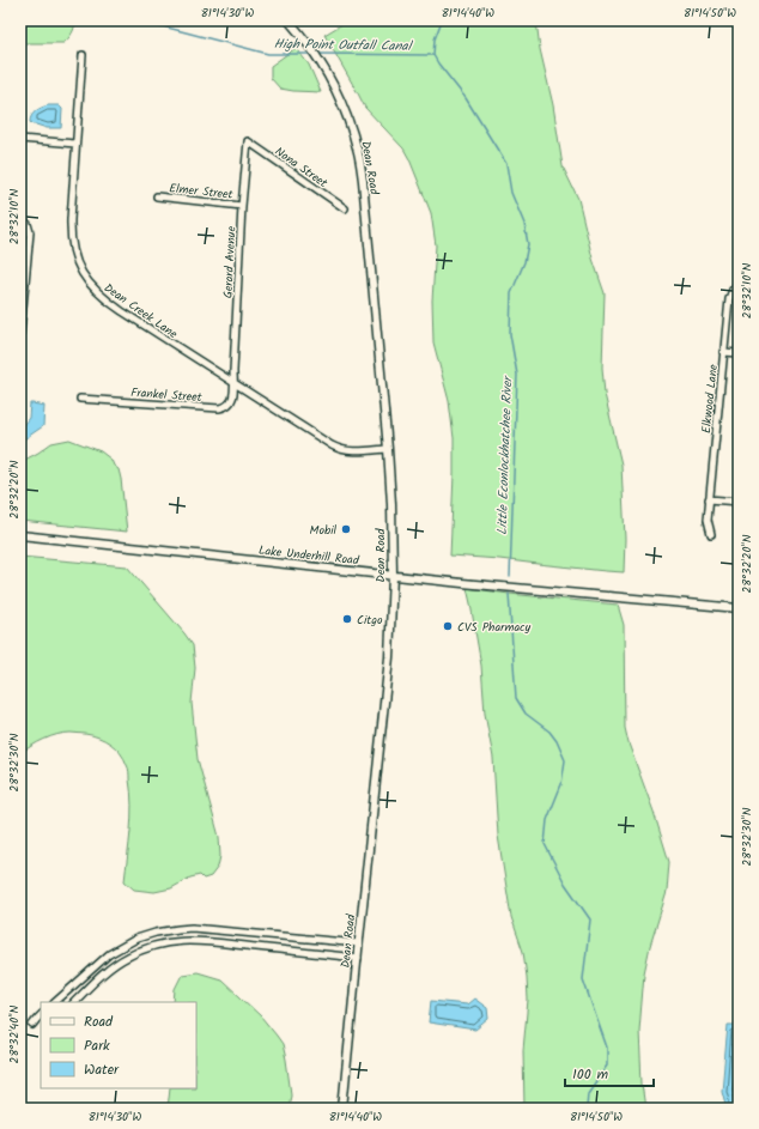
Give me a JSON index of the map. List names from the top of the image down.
{
  "streets": {
    "street": [
      "Nona Street",
      "Dean Road",
      "Elmer Street",
      "Gerard Avenue",
      "Dean Creek Lane",
      "Frankel Street",
      "Elkwood Lane",
      "Lake Underhill Road"
    ]
  },
  "crossings": [
    ["Nona Street", "Gerard Avenue"],
    ["Dean Road", "Dean Creek Lane"],
    ["Dean Road", "Lake Underhill Road"],
    ["Elmer Street", "Gerard Avenue"],
    ["Gerard Avenue", "Dean Creek Lane"],
    ["Gerard Avenue", "Frankel Street"],
    ["Dean Creek Lane", "Frankel Street"]
  ],
  "water": ["High Point Outfall Canal", "Little Econlockhatchee River"],
  "places": ["Mobil", "Citgo", "CVS Pharmacy"],
  "legend": ["Road", "Park", "Water"],
  "scale_bar": "100 m",
  "coordinates": [
    "81°14'30\"W",
    "81°14'40\"W",
    "81°14'50\"W",
    "28°32'10\"N",
    "28°32'20\"N",
    "28°32'30\"N",
    "28°32'40\"N"
  ]
}
